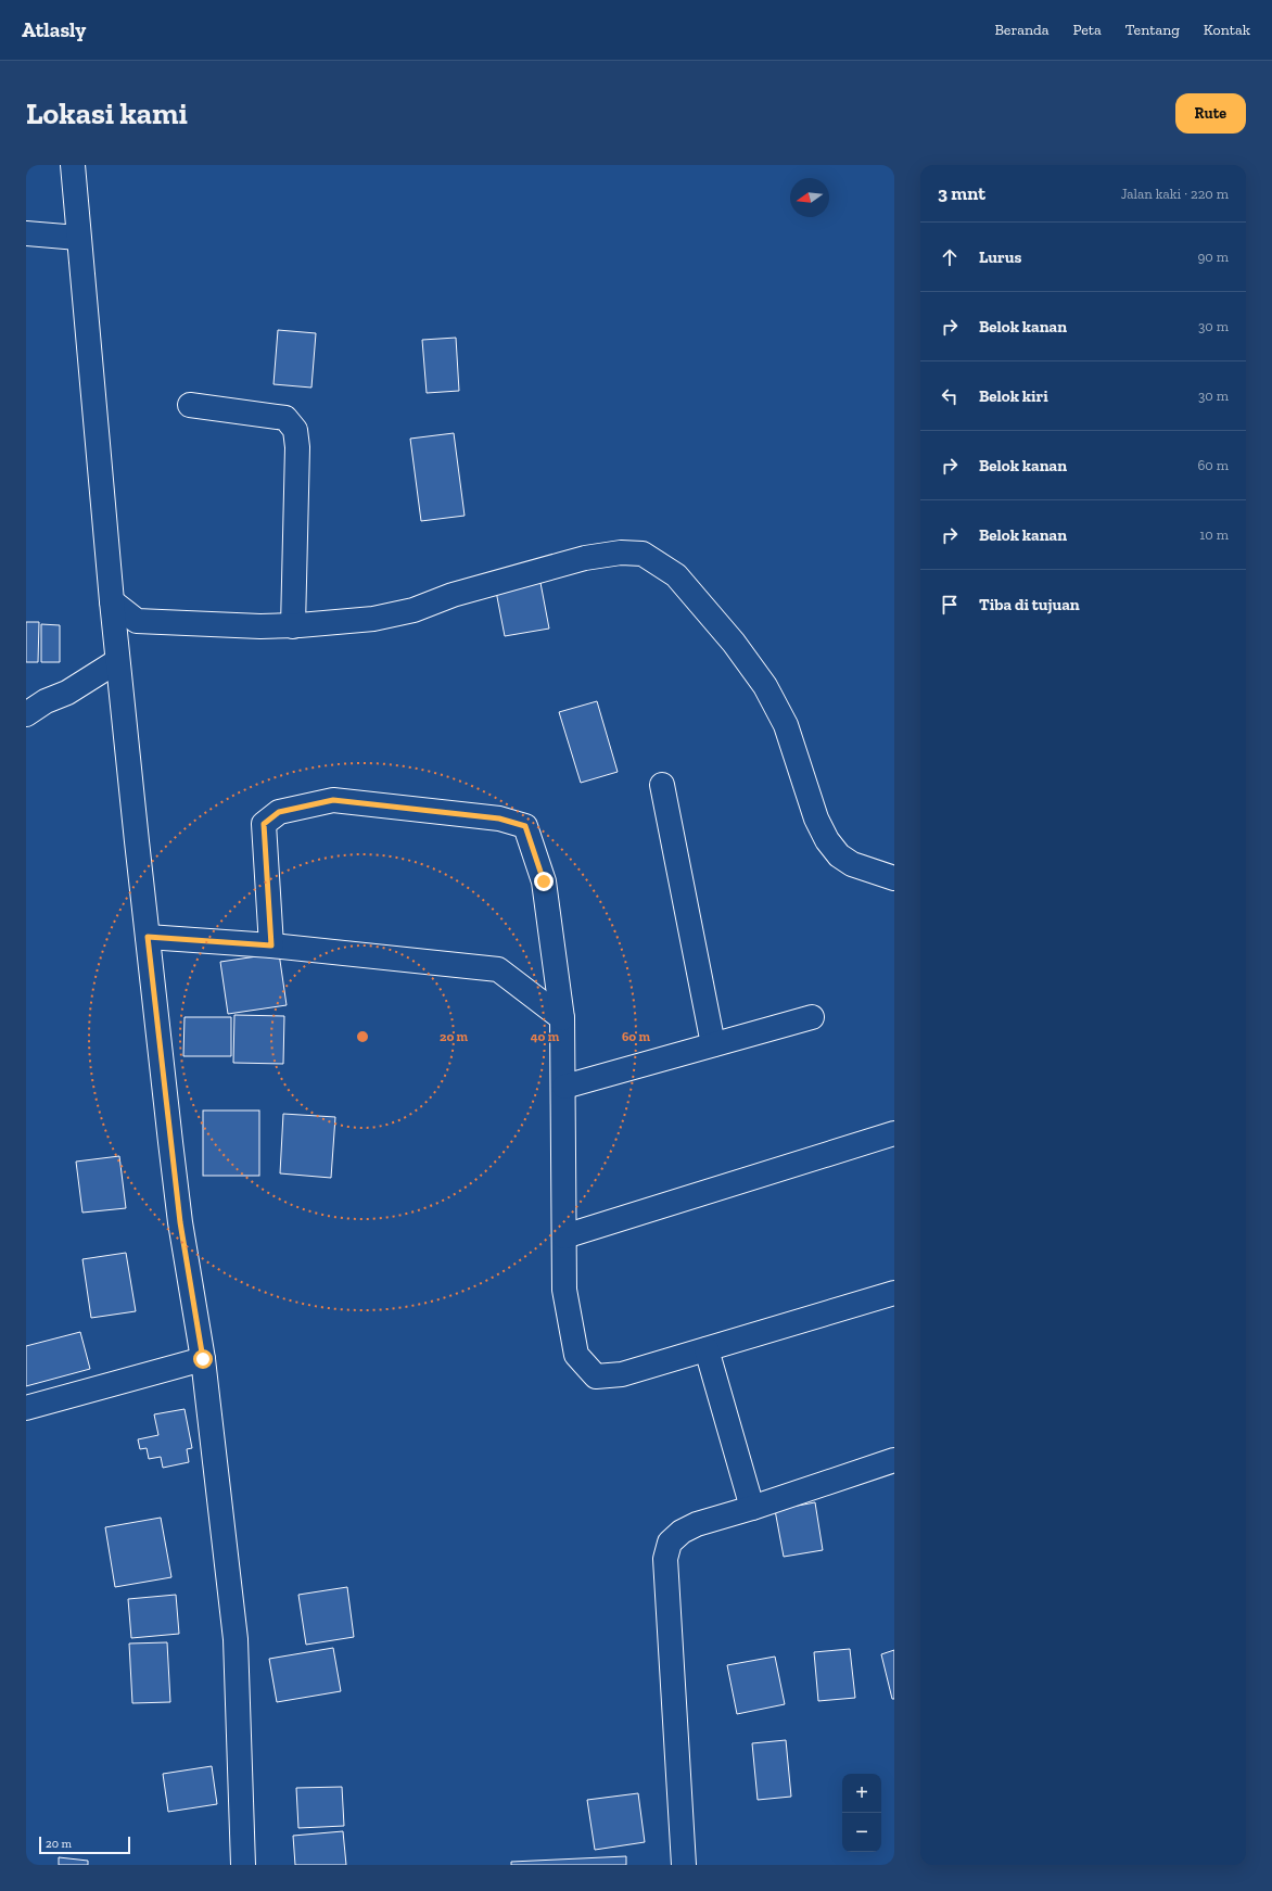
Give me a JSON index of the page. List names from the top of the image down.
{
  "scale_bar": "20 m",
  "north": "left",
  "page": {
    "header": "Atlasly",
    "nav": [
      "Beranda",
      "Peta",
      "Tentang",
      "Kontak"
    ],
    "buttons": "Rute",
    "title": "Lokasi kami",
    "heading": ["3 mnt", "Jalan kaki · 220 m"],
    "list": [
      ["Lurus", "90 m"],
      ["Belok kanan", "30 m"],
      ["Belok kiri", "30 m"],
      ["Belok kanan", "60 m"],
      ["Belok kanan", "10 m"],
      "Tiba di tujuan"
    ],
    "map_buttons": ["+", "−"],
    "scale": "20 m"
  },
  "rings": ["20 m", "40 m", "60 m"]
}
